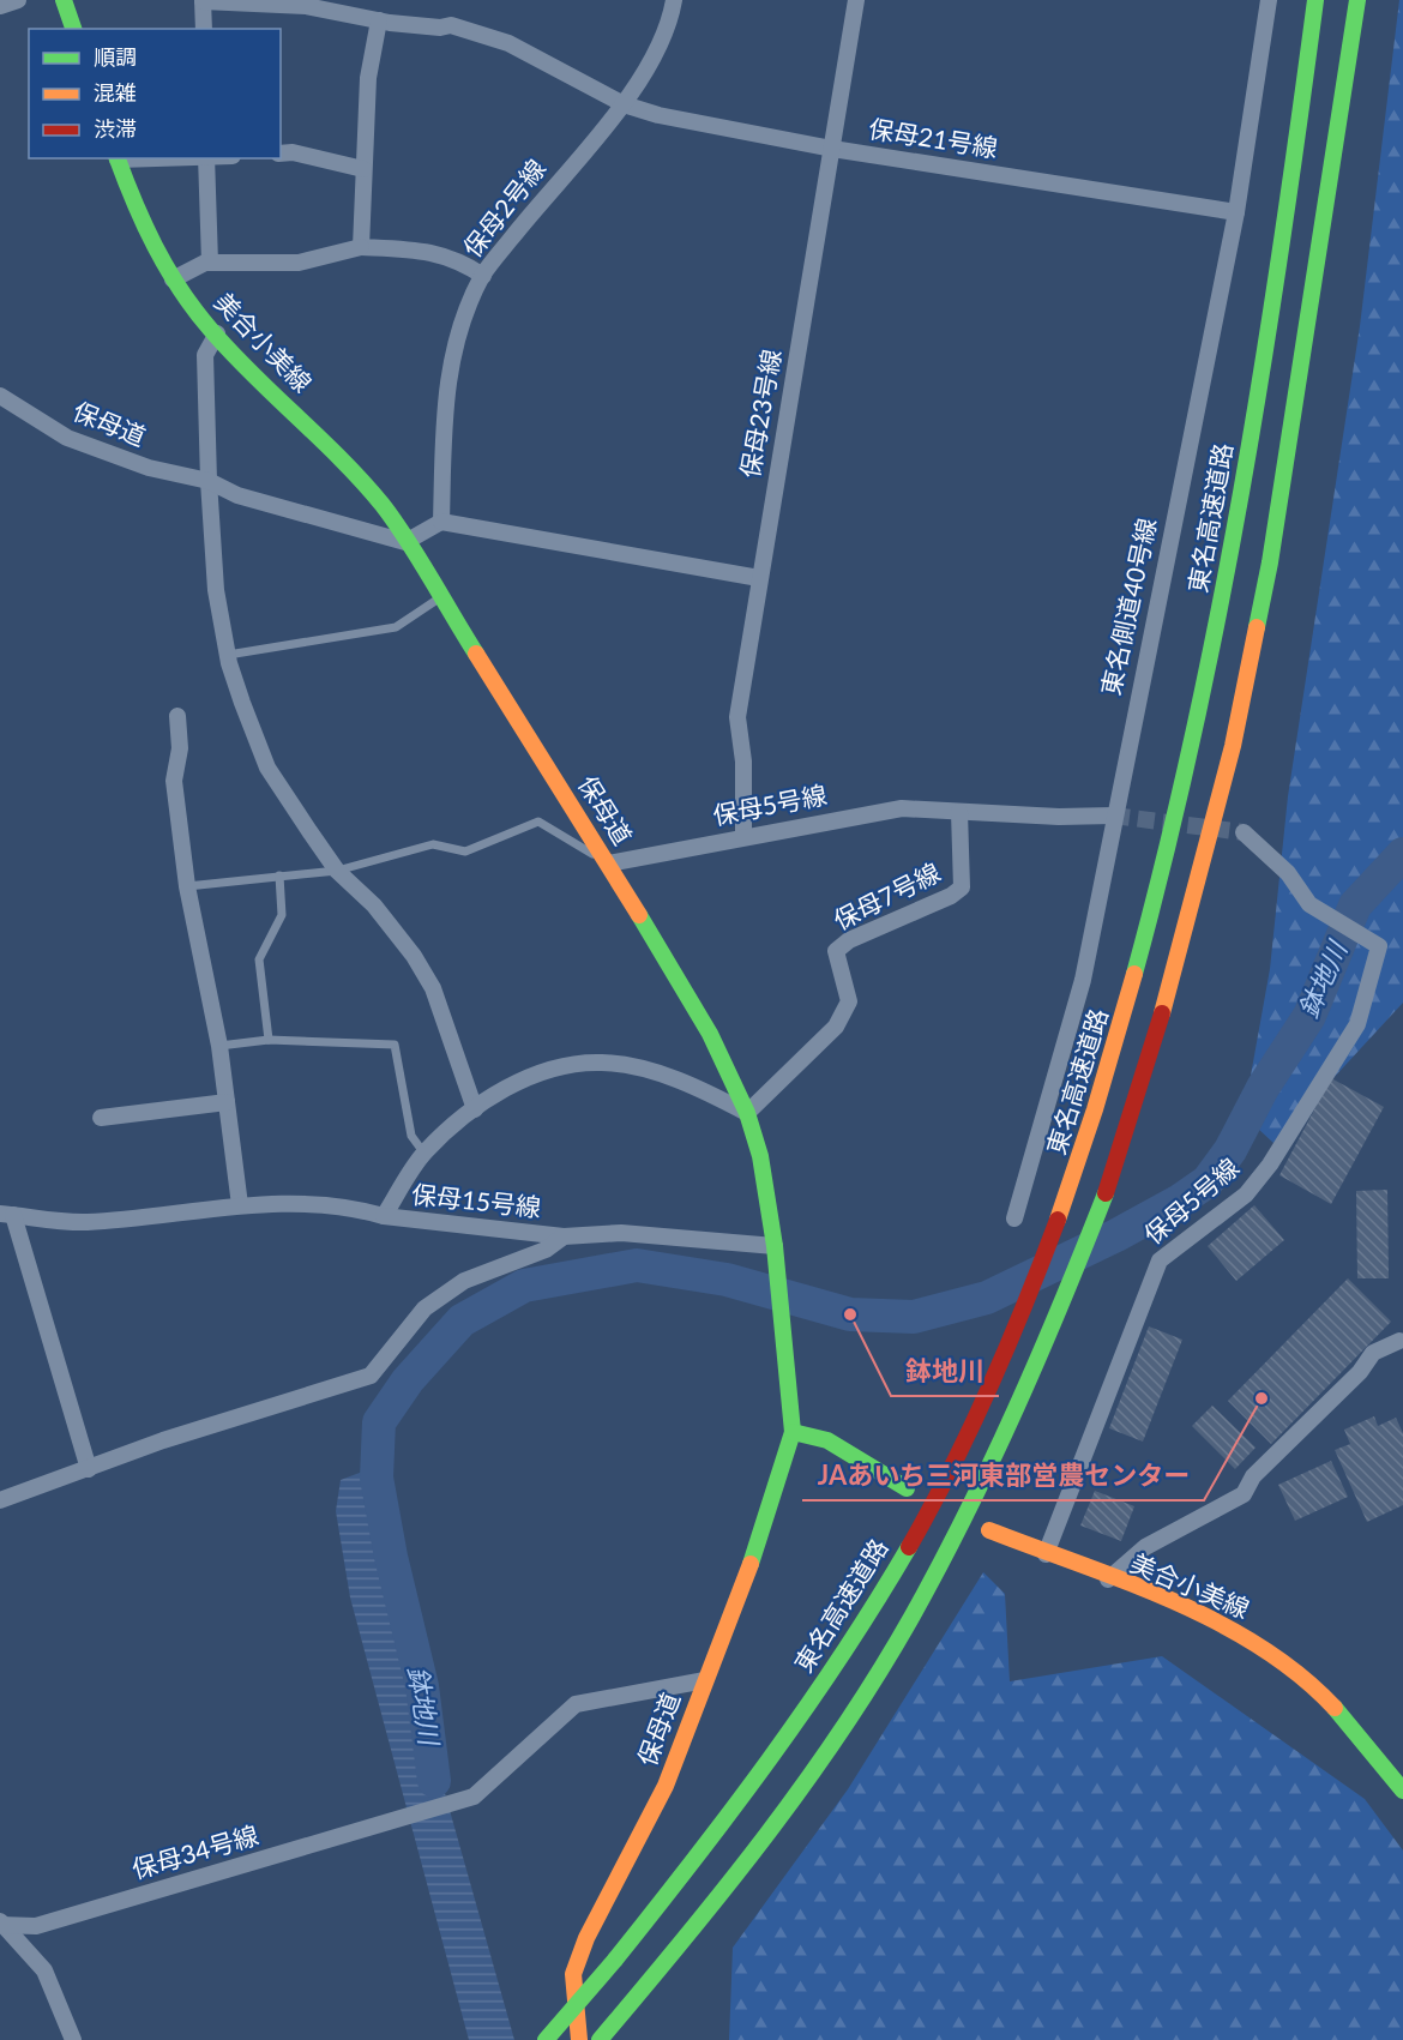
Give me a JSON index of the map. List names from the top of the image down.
{
  "streets": {
    "main road": ["美合小美線", "保母道", "東名高速道路"],
    "street": [
      "保母21号線",
      "保母2号線",
      "保母23号線",
      "東名側道40号線",
      "保母5号線",
      "保母7号線",
      "保母15号線",
      "保母34号線"
    ]
  },
  "crossings": [
    ["保母21号線", "保母2号線"],
    ["保母21号線", "保母23号線"],
    ["保母21号線", "東名側道40号線"],
    ["美合小美線", "保母道"],
    ["美合小美線", "保母5号線"],
    ["保母23号線", "保母5号線"],
    ["保母道", "保母5号線"],
    ["保母道", "保母7号線"],
    ["保母道", "保母15号線"],
    ["保母道", "保母34号線"],
    ["東名側道40号線", "保母5号線"],
    ["保母5号線", "保母7号線"]
  ],
  "water": ["鉢地川"],
  "places": ["鉢地川", "JAあいち三河東部営農センター"],
  "legend": ["順調", "混雑", "渋滞"]
}
